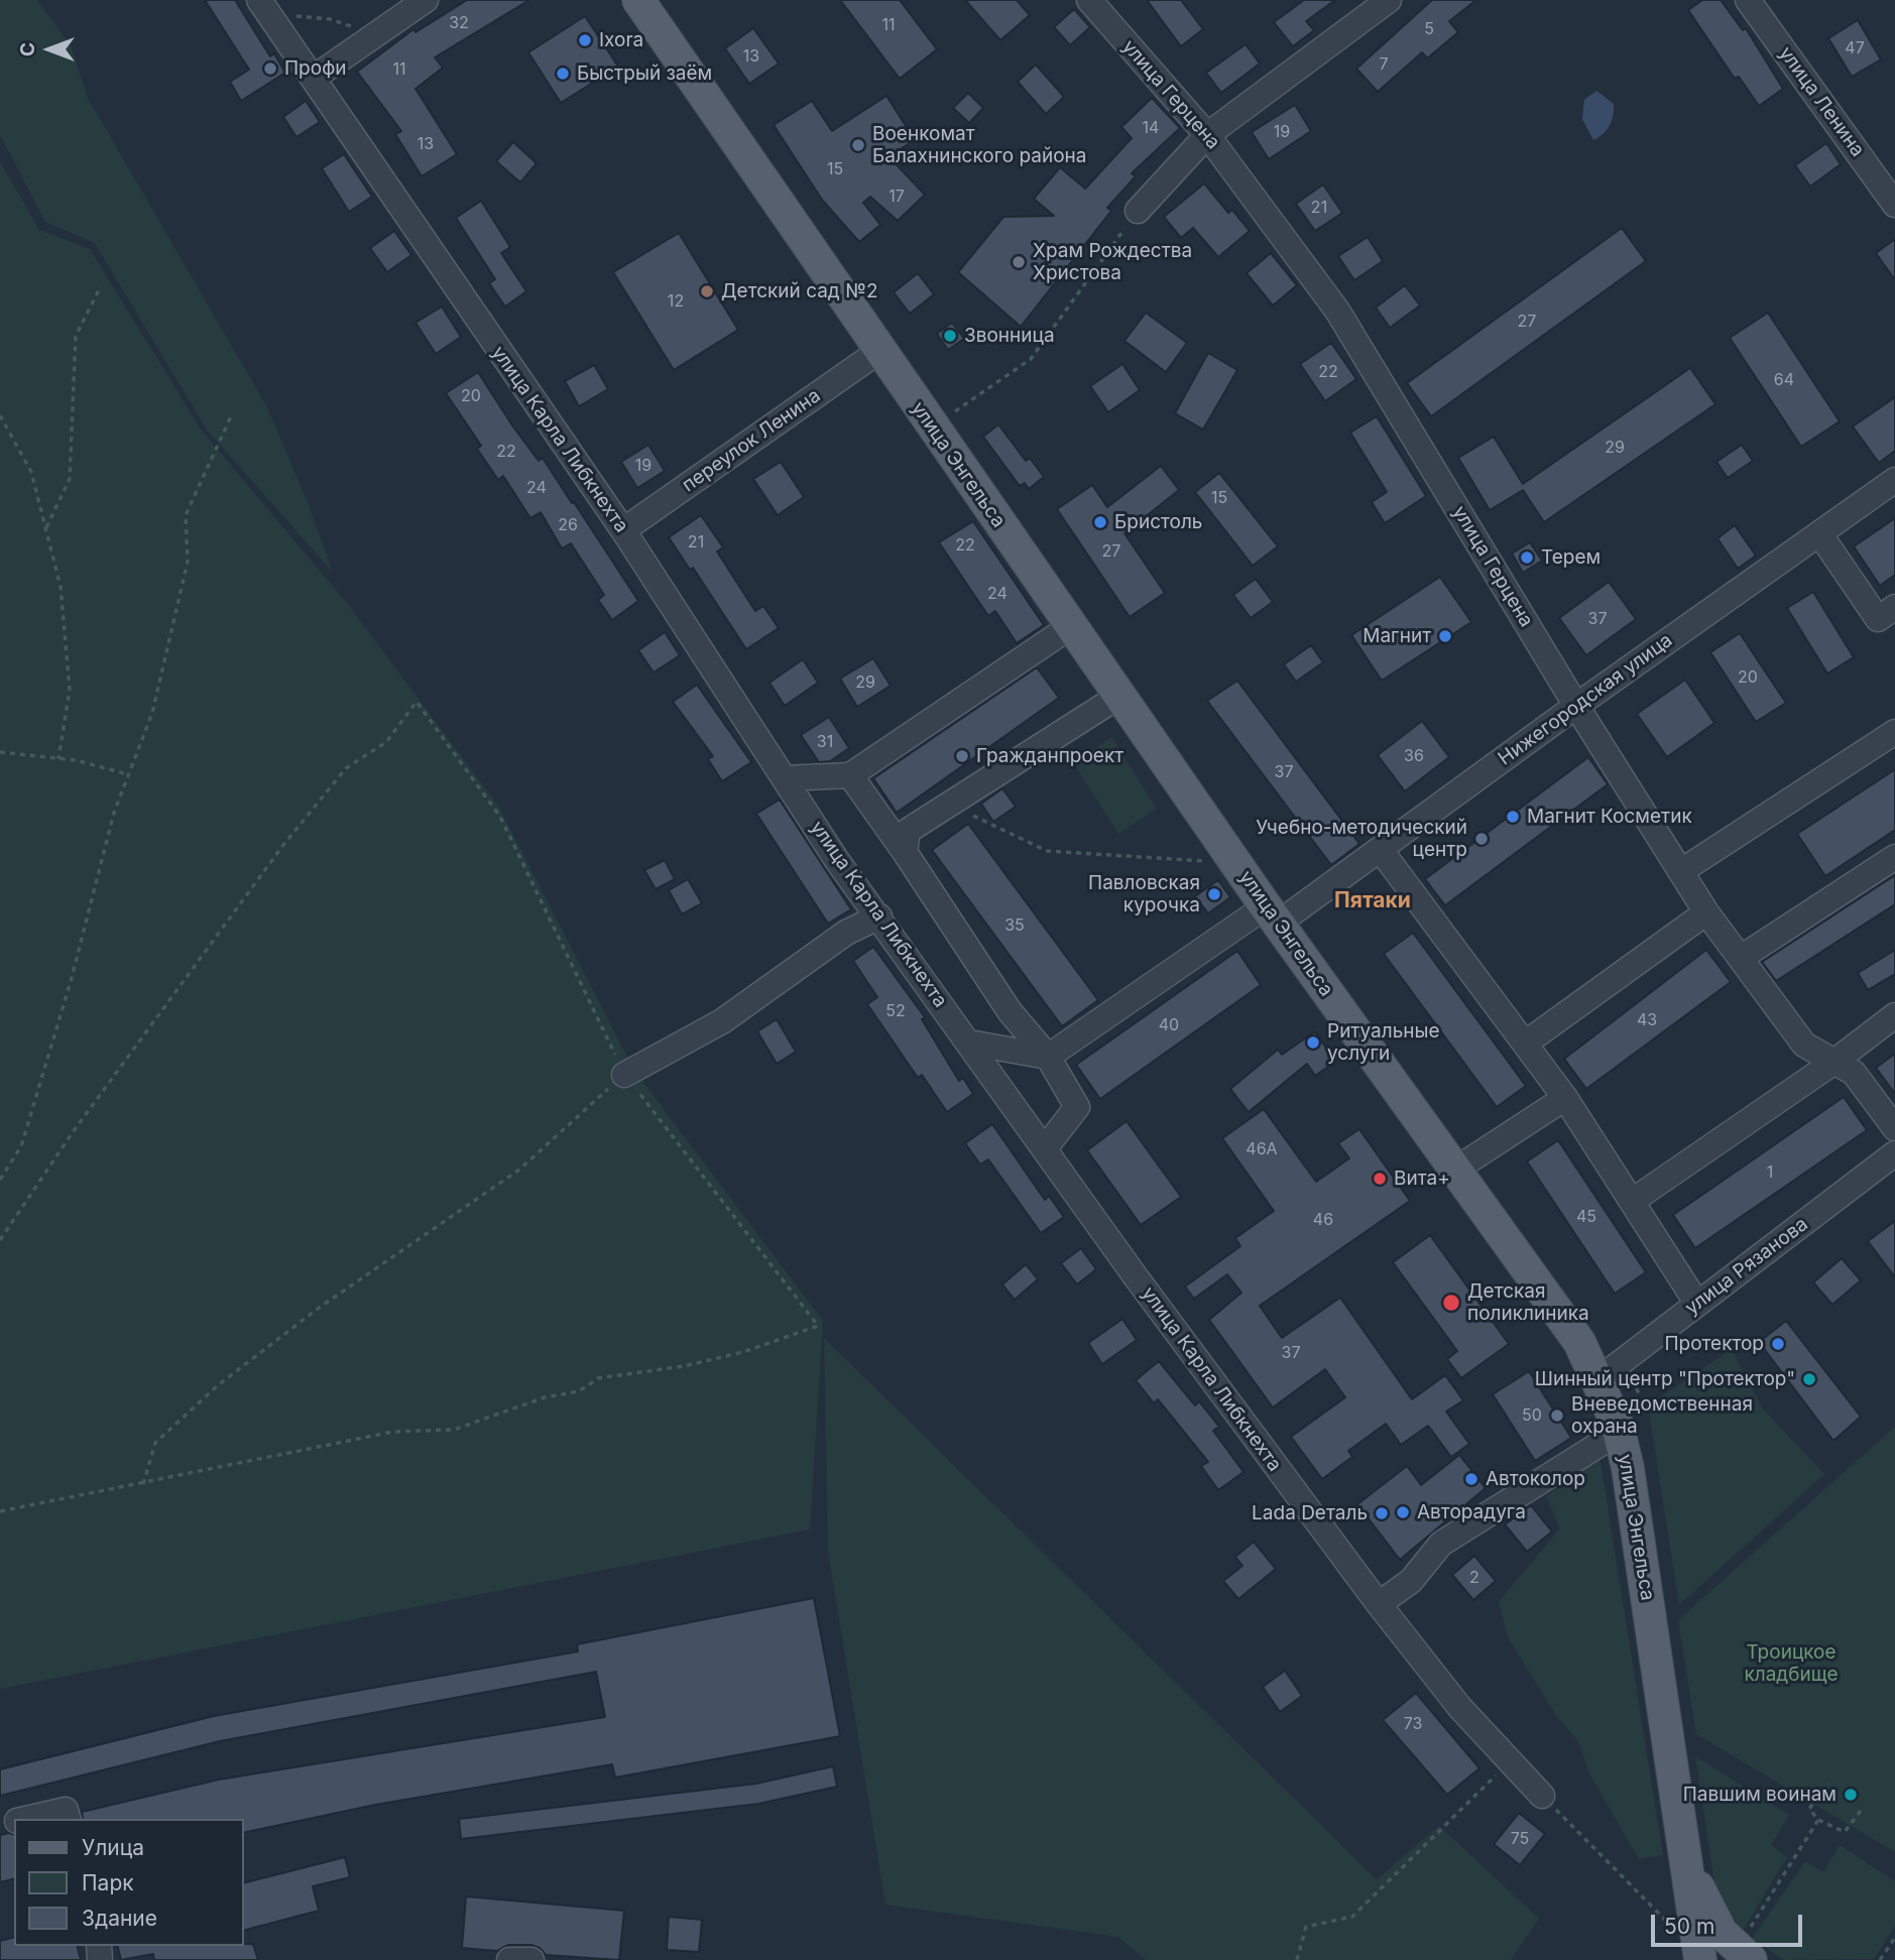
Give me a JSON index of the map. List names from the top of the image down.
{
  "streets": {
    "main road": ["улица Энгельса"],
    "street": [
      "улица Герцена",
      "улица Ленина",
      "улица Карла Либкнехта",
      "переулок Ленина",
      "Нижегородская улица",
      "улица Рязанова"
    ]
  },
  "crossings": [
    ["улица Герцена", "Нижегородская улица"],
    ["улица Карла Либкнехта", "переулок Ленина"],
    ["переулок Ленина", "улица Энгельса"],
    ["улица Энгельса", "Нижегородская улица"],
    ["улица Энгельса", "улица Рязанова"]
  ],
  "districts": ["Пятаки"],
  "parks": ["Троицкое кладбище"],
  "places": [
    "Ixora",
    "Профи",
    "Быстрый заём",
    "Военкомат Балахнинского района",
    "Храм Рождества Христова",
    "Детский сад №2",
    "Звонница",
    "Бристоль",
    "Терем",
    "Магнит",
    "Гражданпроект",
    "Магнит Косметик",
    "Учебно-методический центр",
    "Павловская курочка",
    "Ритуальные услуги",
    "Вита+",
    "Детская поликлиника",
    "Протектор",
    "Шинный центр \"Протектор\"",
    "Вневедомственная охрана",
    "Автоколор",
    "Авторадуга",
    "Lada Dеталь",
    "Павшим воинам"
  ],
  "house_numbers": [
    "32",
    "11",
    "5",
    "47",
    "13",
    "7",
    "11",
    "14",
    "19",
    "13",
    "15",
    "17",
    "21",
    "12",
    "27",
    "22",
    "64",
    "20",
    "29",
    "22",
    "19",
    "24",
    "15",
    "26",
    "21",
    "22",
    "27",
    "24",
    "37",
    "20",
    "29",
    "31",
    "36",
    "37",
    "35",
    "52",
    "43",
    "40",
    "46А",
    "1",
    "45",
    "46",
    "37",
    "50",
    "2",
    "73",
    "75"
  ],
  "legend": ["Улица", "Парк", "Здание"],
  "scale_bar": "50 m",
  "north": "left"
}
